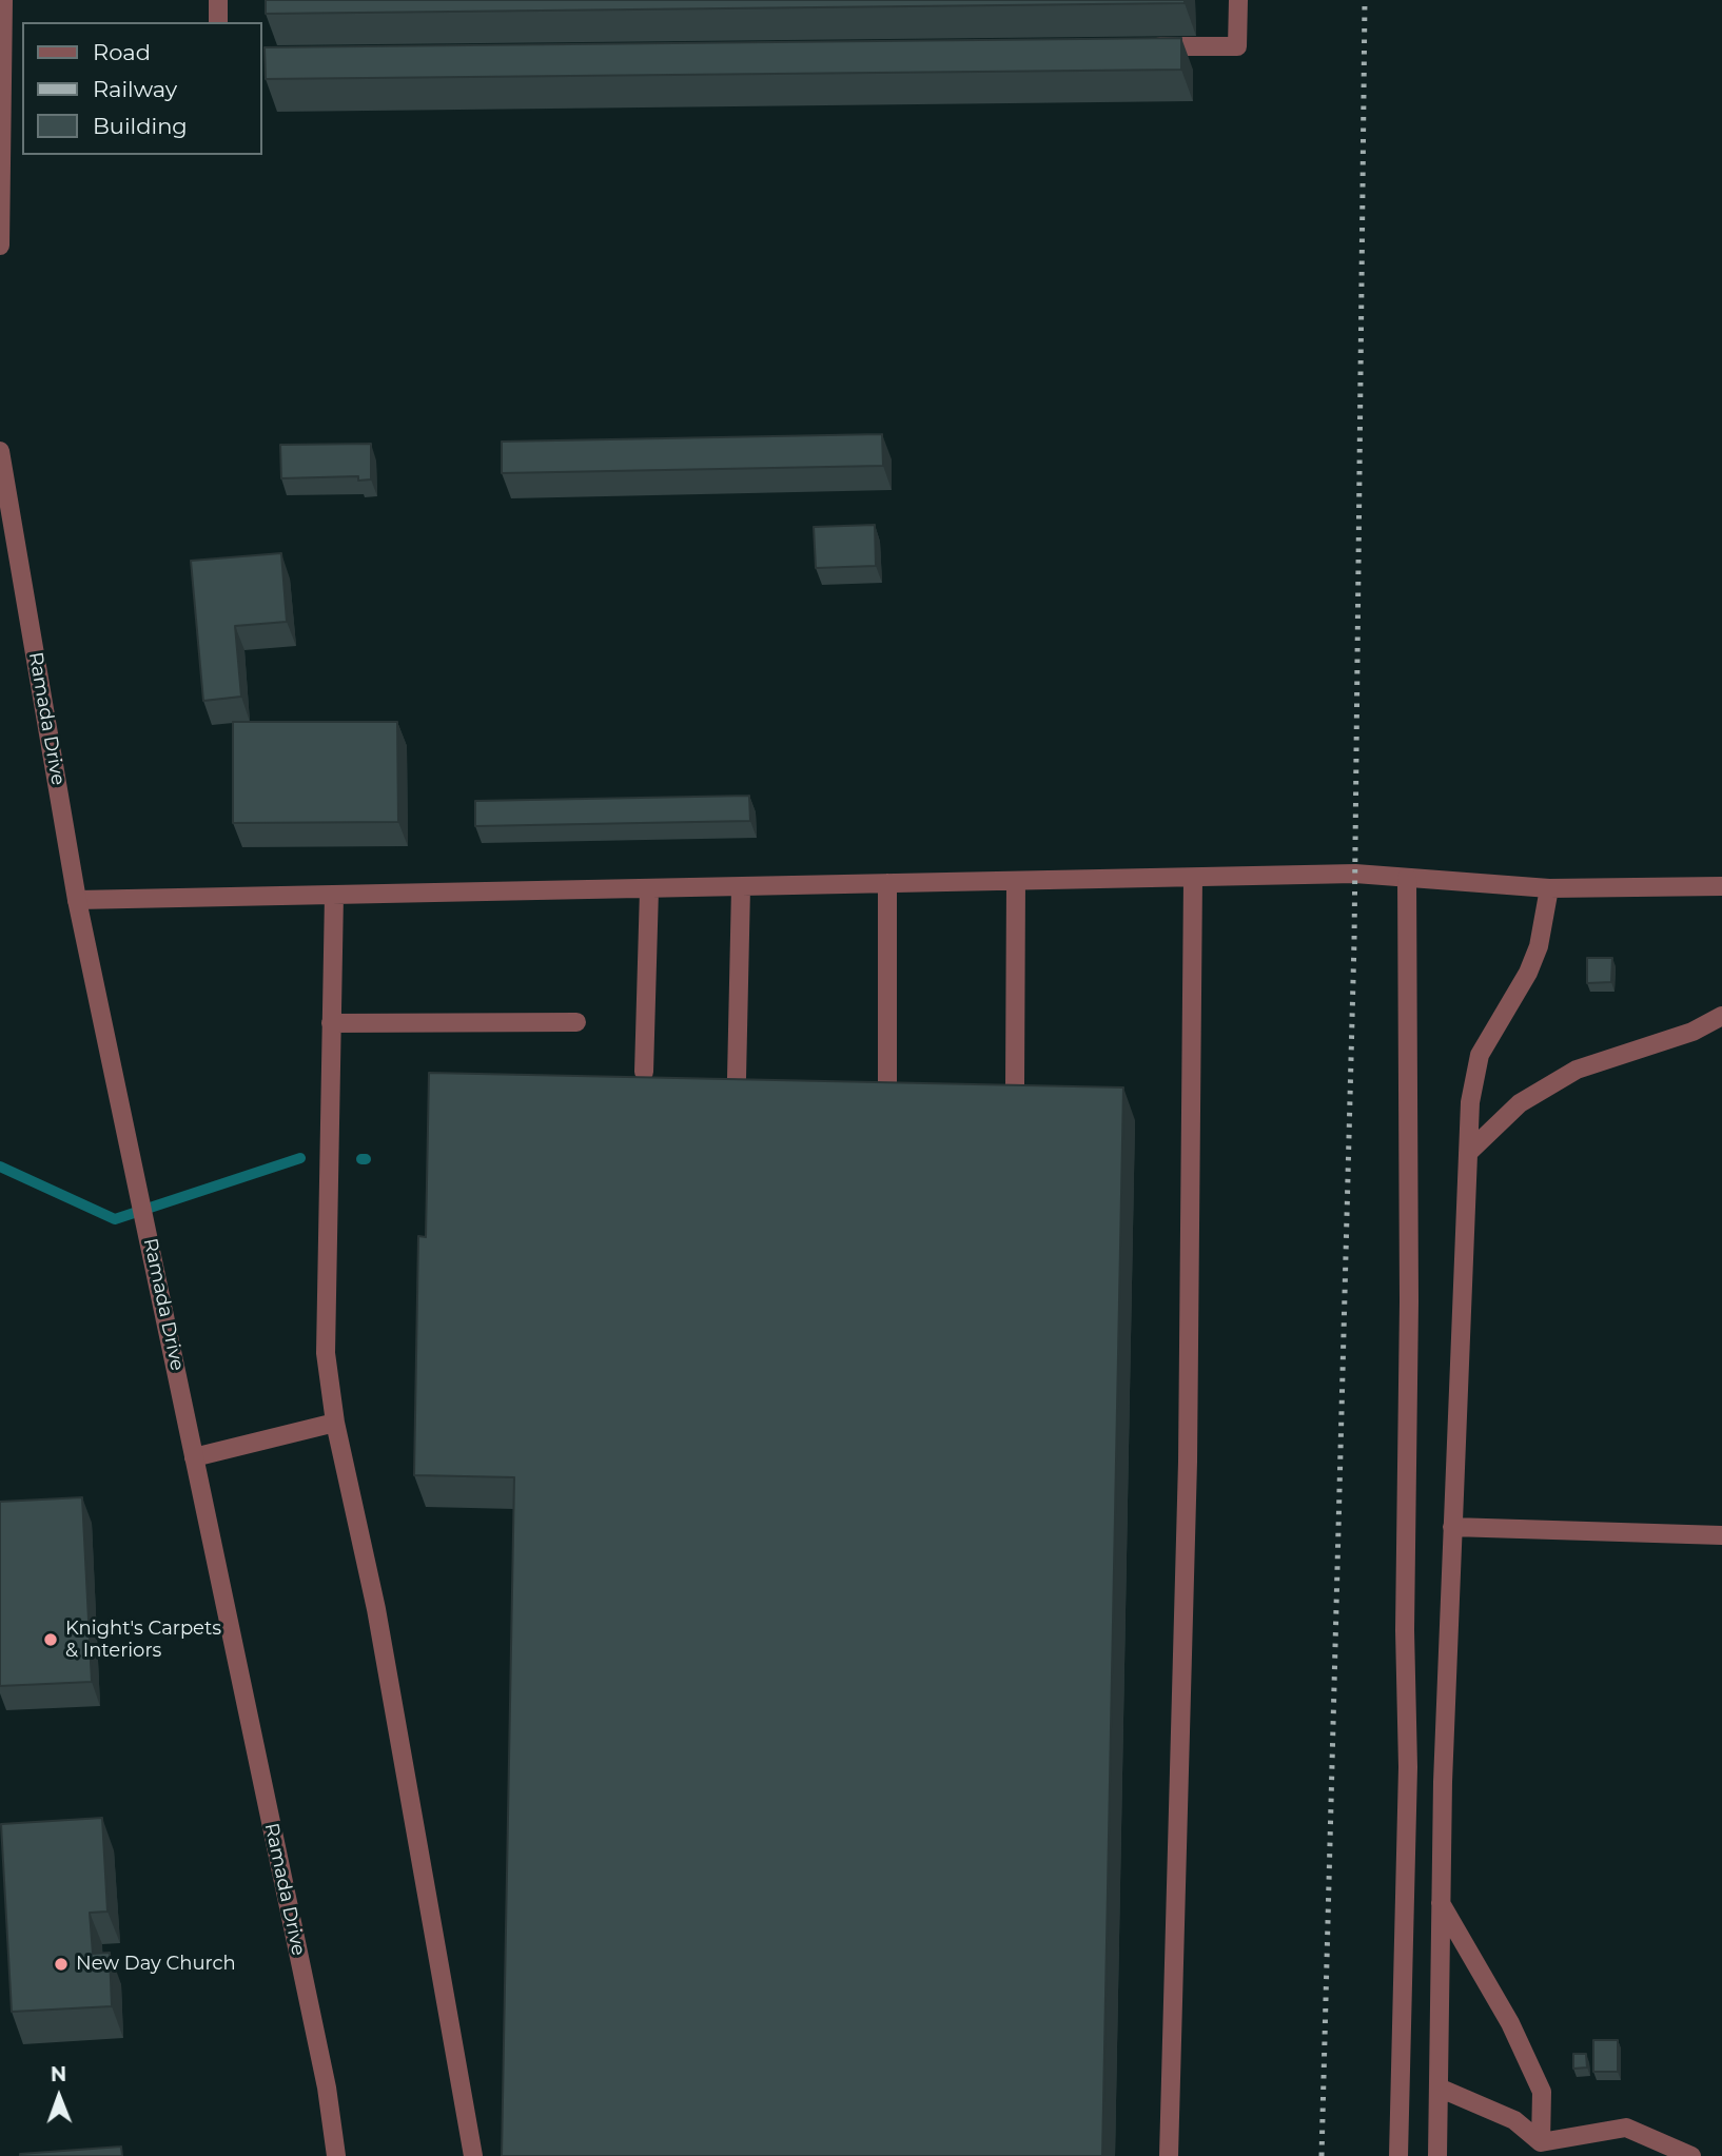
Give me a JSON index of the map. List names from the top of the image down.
{
  "streets": {
    "street": ["Ramada Drive"]
  },
  "places": ["Knight's Carpets & Interiors", "New Day Church"],
  "legend": ["Road", "Railway", "Building"],
  "north": "top"
}
